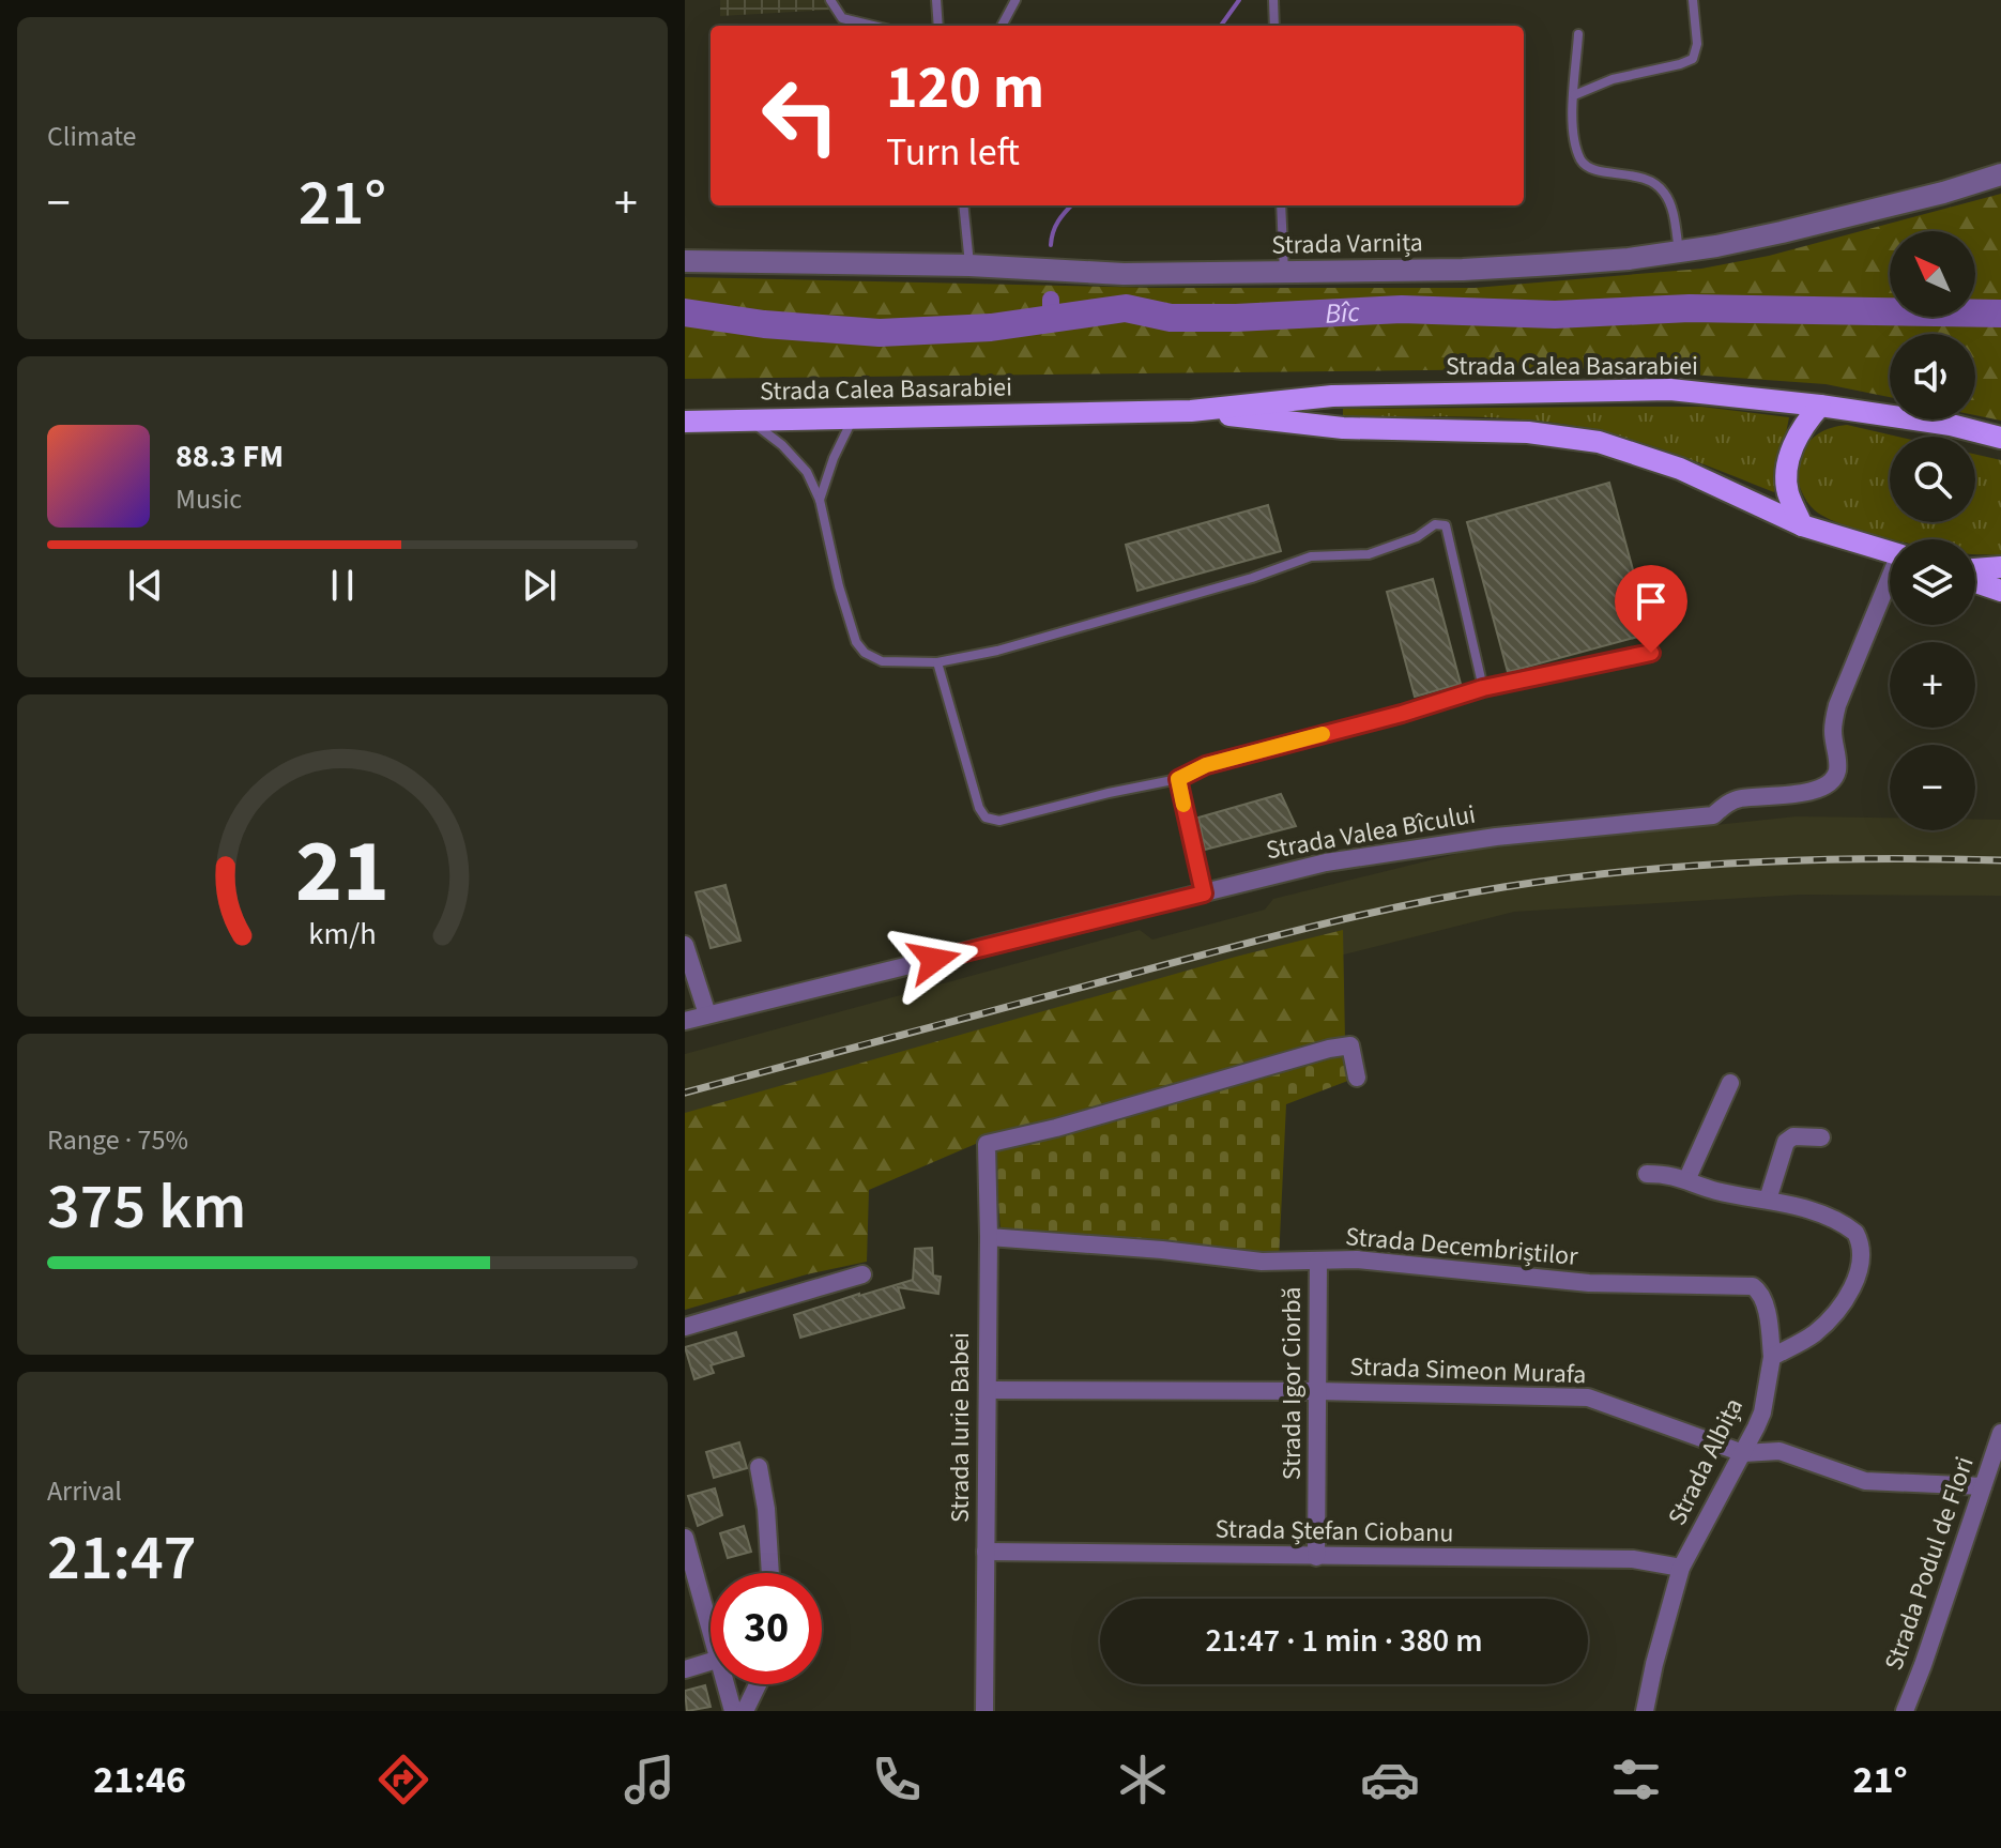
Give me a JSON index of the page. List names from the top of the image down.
{
  "streets": {
    "main road": ["Strada Calea Basarabiei"],
    "street": [
      "Strada Varnița",
      "Strada Valea Bîcului",
      "Strada Decembriștilor",
      "Strada Simeon Murafa",
      "Strada Igor Ciorbă",
      "Strada Iurie Babei",
      "Strada Albița",
      "Strada Ștefan Ciobanu",
      "Strada Podul de Flori"
    ]
  },
  "crossings": [
    ["Strada Decembriștilor", "Strada Igor Ciorbă"],
    ["Strada Decembriștilor", "Strada Iurie Babei"],
    ["Strada Decembriștilor", "Strada Albița"],
    ["Strada Simeon Murafa", "Strada Igor Ciorbă"],
    ["Strada Simeon Murafa", "Strada Iurie Babei"],
    ["Strada Simeon Murafa", "Strada Albița"],
    ["Strada Simeon Murafa", "Strada Podul de Flori"],
    ["Strada Igor Ciorbă", "Strada Ștefan Ciobanu"],
    ["Strada Iurie Babei", "Strada Ștefan Ciobanu"],
    ["Strada Albița", "Strada Ștefan Ciobanu"]
  ],
  "water": ["Bîc"],
  "north": "top left",
  "page": {
    "tile": [
      "Climate",
      ["Range · 75%", "375 km"],
      ["Arrival", "21:47"]
    ],
    "turn": ["120 m", "Turn left"],
    "heat": ["−", "21°", "+"],
    "map_buttons": ["+", "−"],
    "song": ["88.3 FM", "Music"],
    "limit": "30",
    "trip": "21:47 · 1 min · 380 m",
    "tabs": ["21:46", "21°"],
    "gauge": ["21", "km/h"]
  }
}
